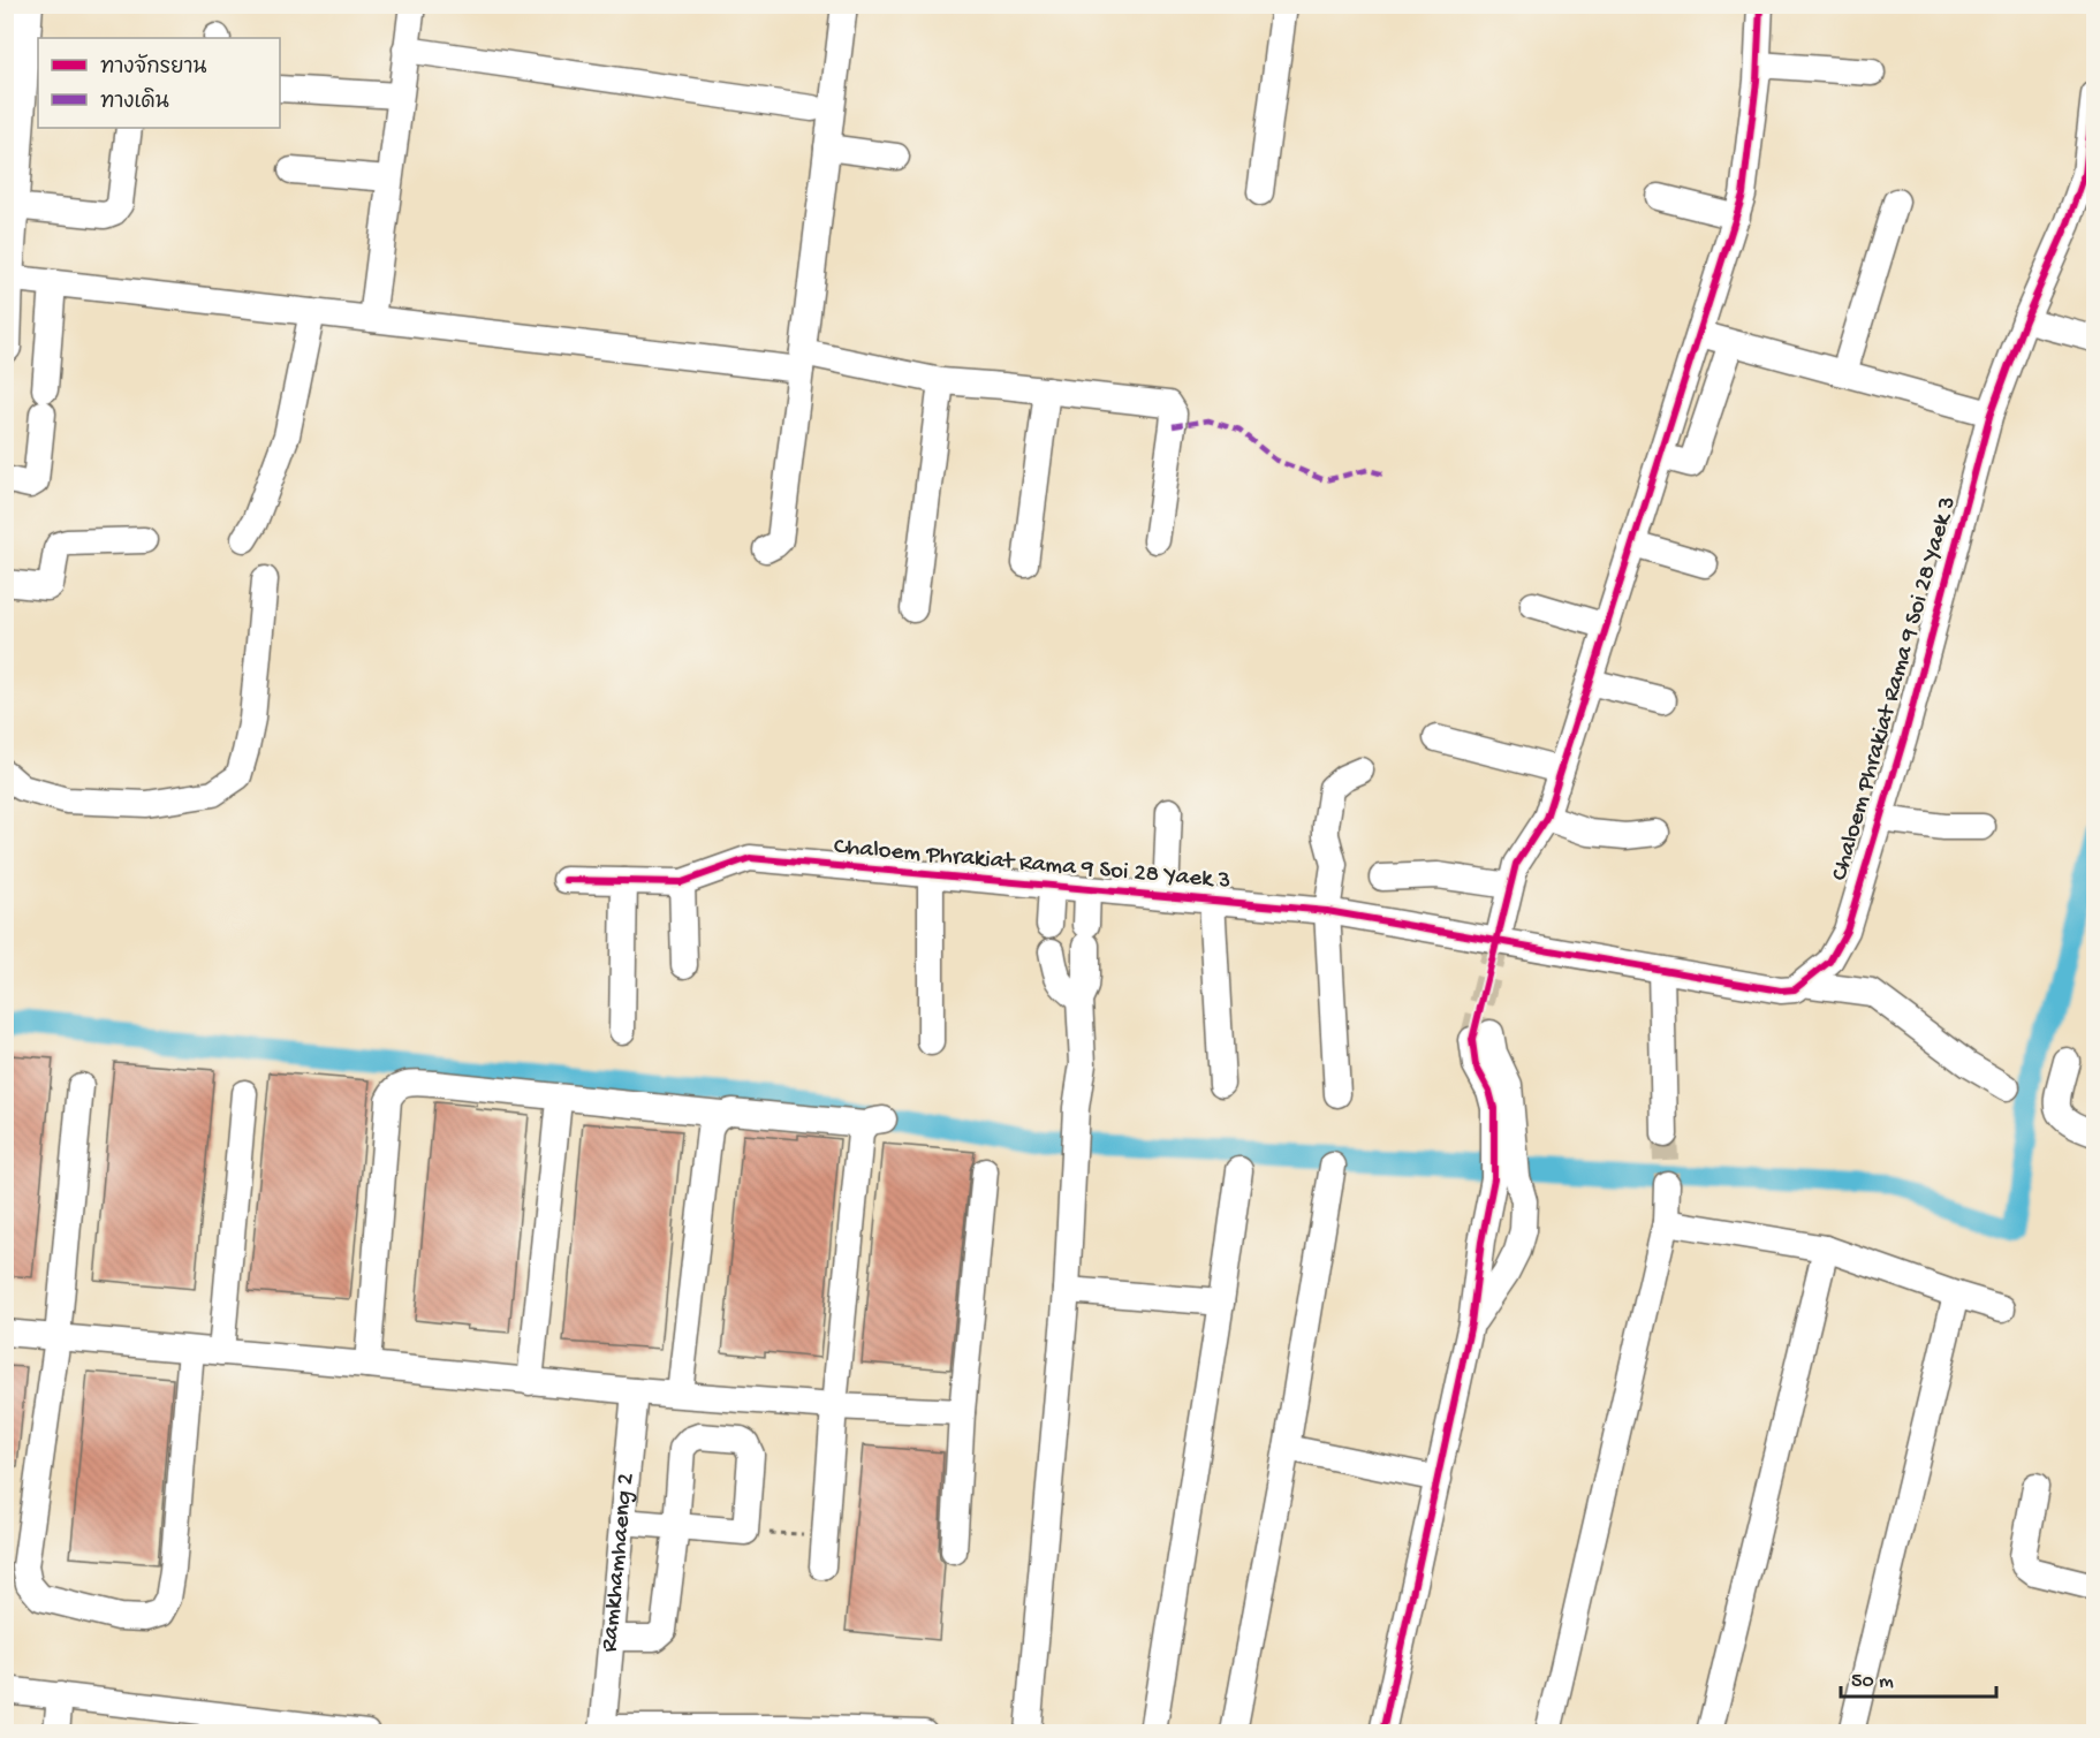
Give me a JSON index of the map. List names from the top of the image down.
{
  "streets": {
    "street": ["Chaloem Phrakiat Rama 9 Soi 28 Yaek 3", "Ramkhamhaeng 2"]
  },
  "legend": ["ทางจักรยาน", "ทางเดิน"],
  "scale_bar": "50 m"
}
